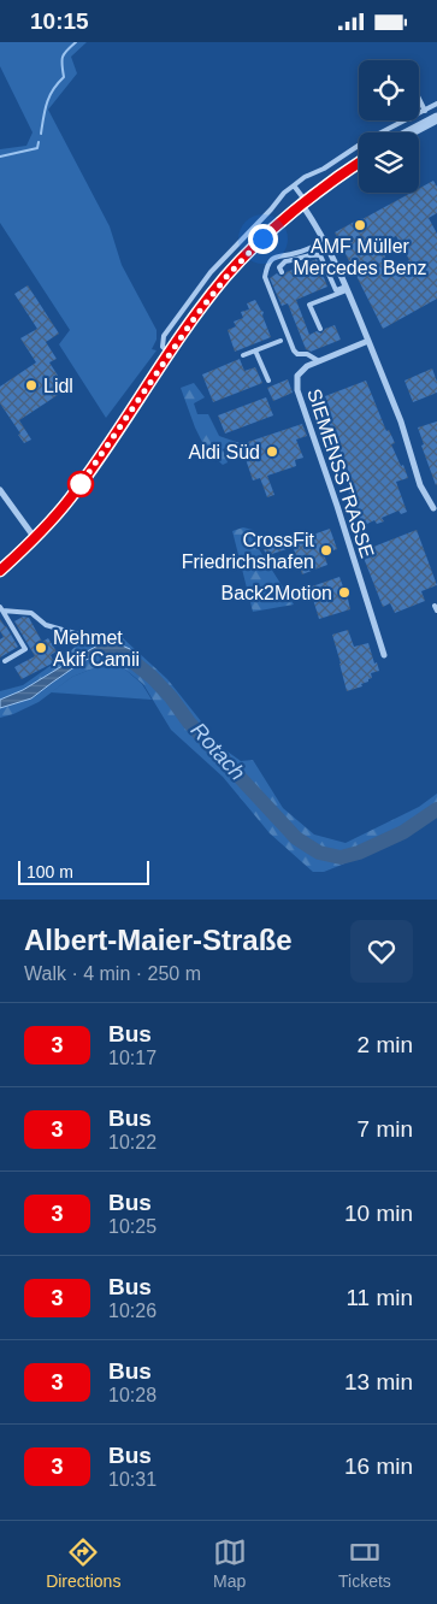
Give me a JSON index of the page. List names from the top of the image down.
{
  "streets": {
    "street": ["SIEMENSSTRASSE"]
  },
  "water": ["Rotach"],
  "places": [
    "AMF Müller Mercedes Benz",
    "Lidl",
    "Aldi Süd",
    "CrossFit Friedrichshafen",
    "Back2Motion",
    "Mehmet Akif Camii"
  ],
  "lines": ["bus line 3"],
  "scale_bar": "100 m",
  "page": {
    "status": "10:15",
    "scale": "100 m",
    "heading": ["Albert-Maier-Straße", "Walk · 4 min · 250 m"],
    "list": [
      {
        "mark": "3",
        "name": "Bus",
        "note": "10:17",
        "value": "2 min"
      },
      {
        "mark": "3",
        "name": "Bus",
        "note": "10:22",
        "value": "7 min"
      },
      {
        "mark": "3",
        "name": "Bus",
        "note": "10:25",
        "value": "10 min"
      },
      {
        "mark": "3",
        "name": "Bus",
        "note": "10:26",
        "value": "11 min"
      },
      {
        "mark": "3",
        "name": "Bus",
        "note": "10:28",
        "value": "13 min"
      },
      {
        "mark": "3",
        "name": "Bus",
        "note": "10:31",
        "value": "16 min"
      }
    ],
    "tabs": ["Directions", "Map", "Tickets"]
  }
}
